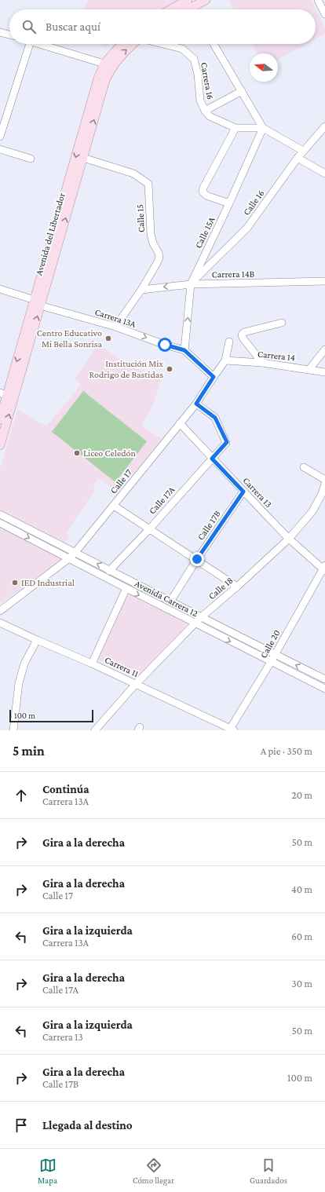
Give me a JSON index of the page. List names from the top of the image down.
{
  "streets": {
    "main road": ["Avenida del Libertador"],
    "street": [
      "Carrera 16",
      "Calle 16",
      "Calle 15",
      "Calle 15A",
      "Carrera 14B",
      "Carrera 13A",
      "Carrera 14",
      "Calle 17",
      "Carrera 13",
      "Calle 17A",
      "Calle 17B",
      "Calle 18",
      "Avenida Carrera 12",
      "Calle 20",
      "Carrera 11"
    ]
  },
  "crossings": [
    ["Carrera 16", "Calle 15A"],
    ["Calle 16", "Calle 15A"],
    ["Calle 16", "Carrera 14B"],
    ["Calle 15", "Avenida del Libertador"],
    ["Calle 15", "Carrera 14B"],
    ["Calle 15", "Carrera 13A"],
    ["Calle 15A", "Carrera 14B"],
    ["Calle 15A", "Carrera 13A"],
    ["Avenida del Libertador", "Carrera 13A"],
    ["Carrera 14", "Calle 17"],
    ["Calle 17", "Carrera 13"],
    ["Calle 17", "Calle 17A"],
    ["Calle 17", "Avenida Carrera 12"],
    ["Carrera 13", "Calle 17A"],
    ["Carrera 13", "Calle 17B"],
    ["Carrera 13", "Calle 18"],
    ["Carrera 13", "Calle 20"],
    ["Calle 17A", "Avenida Carrera 12"],
    ["Calle 17B", "Avenida Carrera 12"],
    ["Calle 18", "Avenida Carrera 12"],
    ["Calle 18", "Carrera 11"],
    ["Avenida Carrera 12", "Calle 20"],
    ["Calle 20", "Carrera 11"]
  ],
  "one_way": ["Carrera 13A"],
  "places": [
    "Centro Educativo Mi Bella Sonrisa",
    "Institución Mix Rodrigo de Bastidas",
    "Liceo Celedón",
    "IED Industrial"
  ],
  "scale_bar": "100 m",
  "north": "left",
  "page": {
    "search": "Buscar aquí",
    "scale": "100 m",
    "heading": ["5 min", "A pie · 350 m"],
    "list": [
      ["Continúa", "Carrera 13A", "20 m"],
      ["Gira a la derecha", "50 m"],
      ["Gira a la derecha", "Calle 17", "40 m"],
      ["Gira a la izquierda", "Carrera 13A", "60 m"],
      ["Gira a la derecha", "Calle 17A", "30 m"],
      ["Gira a la izquierda", "Carrera 13", "50 m"],
      ["Gira a la derecha", "Calle 17B", "100 m"],
      "Llegada al destino"
    ],
    "nav": ["Mapa", "Cómo llegar", "Guardados"]
  }
}
